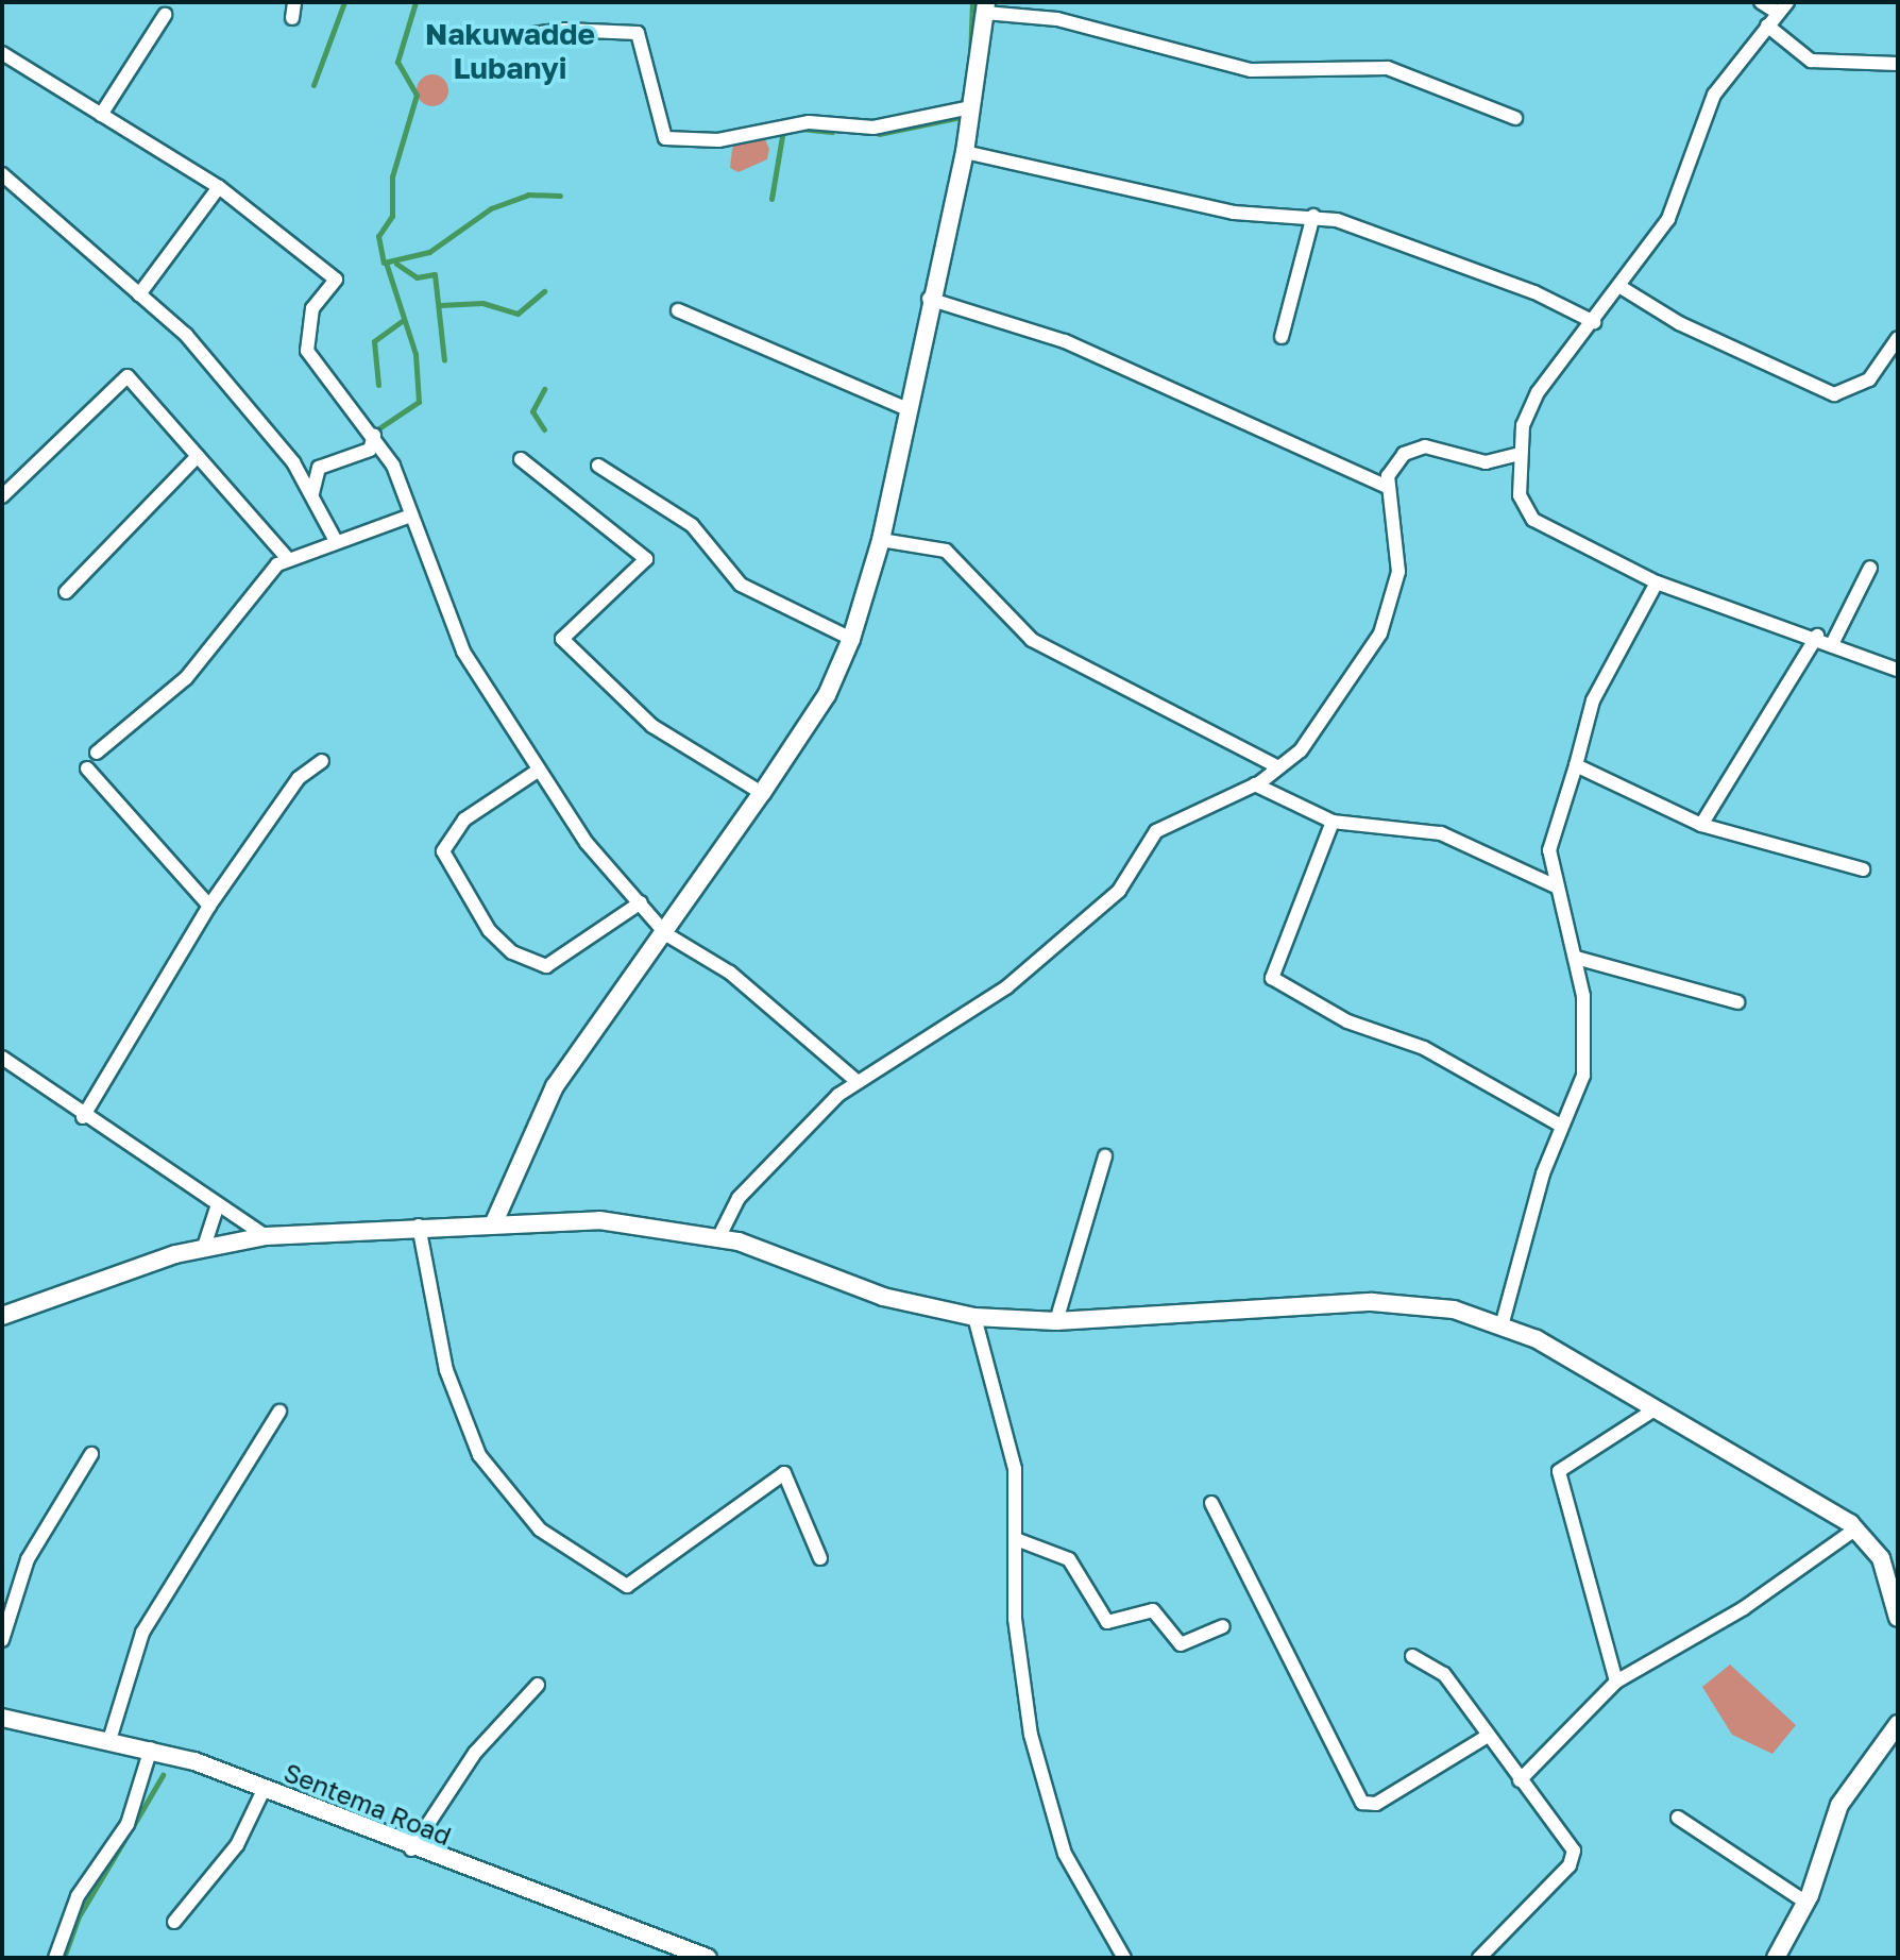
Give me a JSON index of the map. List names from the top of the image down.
{
  "streets": {
    "street": ["Sentema Road"]
  },
  "districts": ["Nakuwadde Lubanyi"]
}
